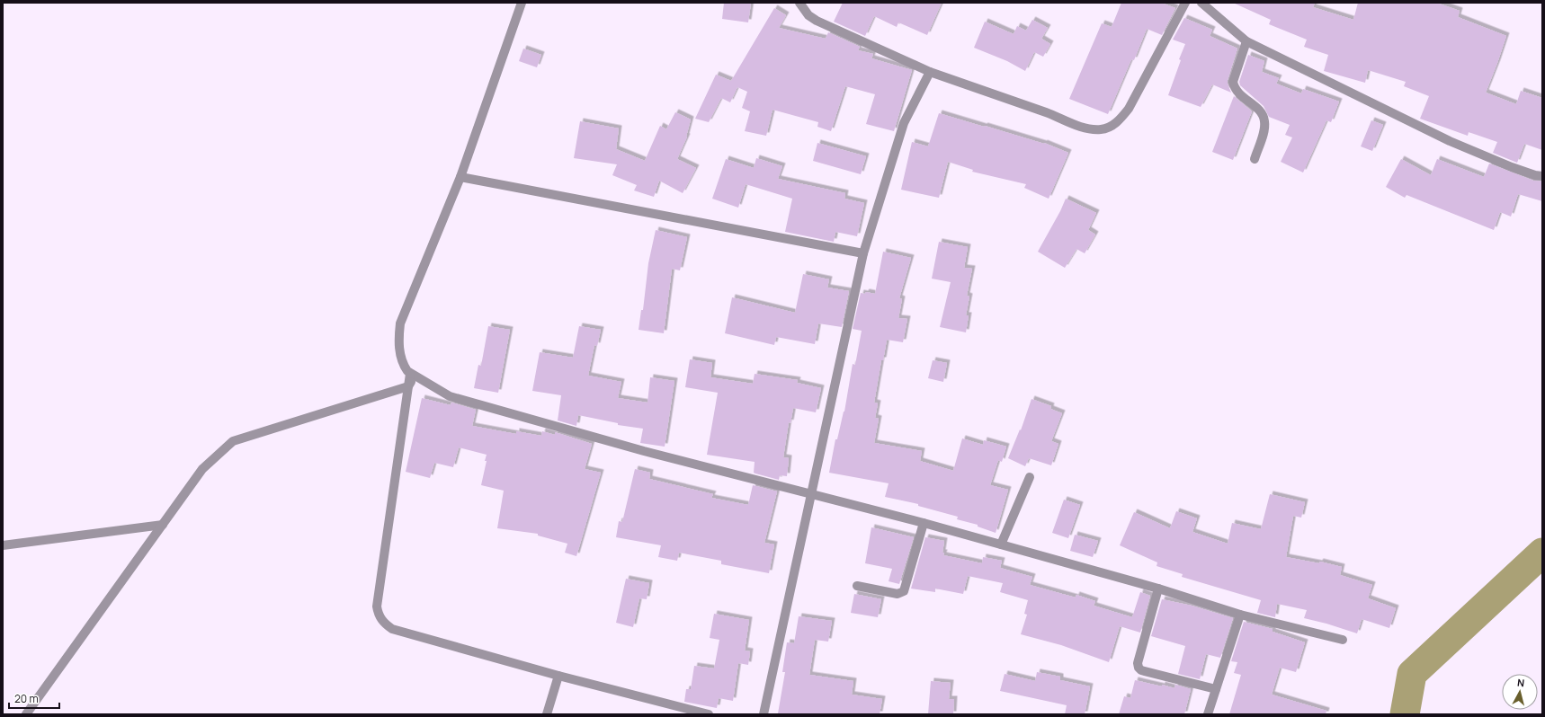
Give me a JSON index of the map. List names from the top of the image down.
{
  "scale_bar": "20 m",
  "north": "top"
}
